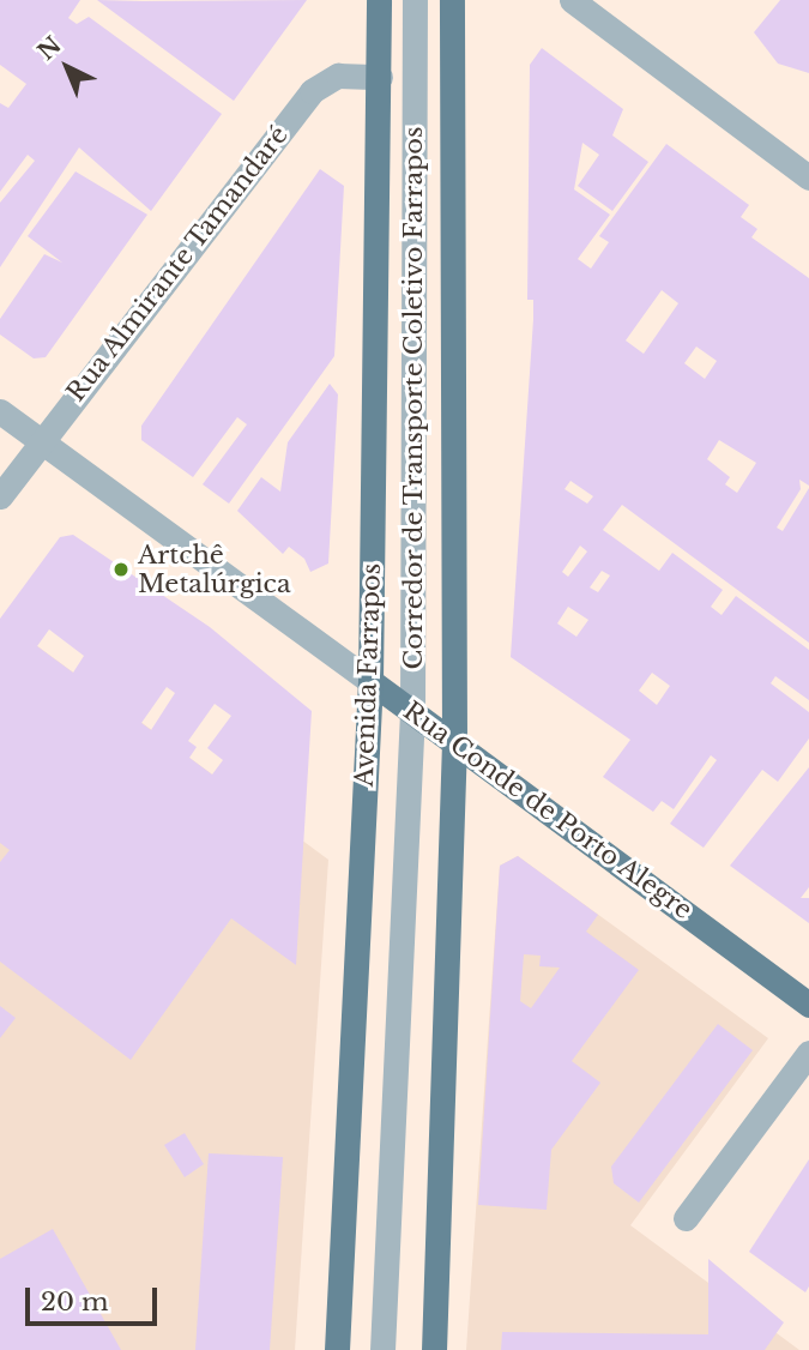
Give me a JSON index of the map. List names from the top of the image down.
{
  "streets": {
    "main road": ["Avenida Farrapos", "Rua Conde de Porto Alegre"],
    "street": ["Rua Almirante Tamandaré", "Corredor de Transporte Coletivo Farrapos"]
  },
  "crossings": [
    ["Rua Almirante Tamandaré", "Avenida Farrapos"],
    ["Rua Almirante Tamandaré", "Rua Conde de Porto Alegre"],
    ["Corredor de Transporte Coletivo Farrapos", "Rua Conde de Porto Alegre"],
    ["Avenida Farrapos", "Rua Conde de Porto Alegre"]
  ],
  "places": ["Artchê Metalúrgica"],
  "scale_bar": "20 m",
  "north": "top left"
}
